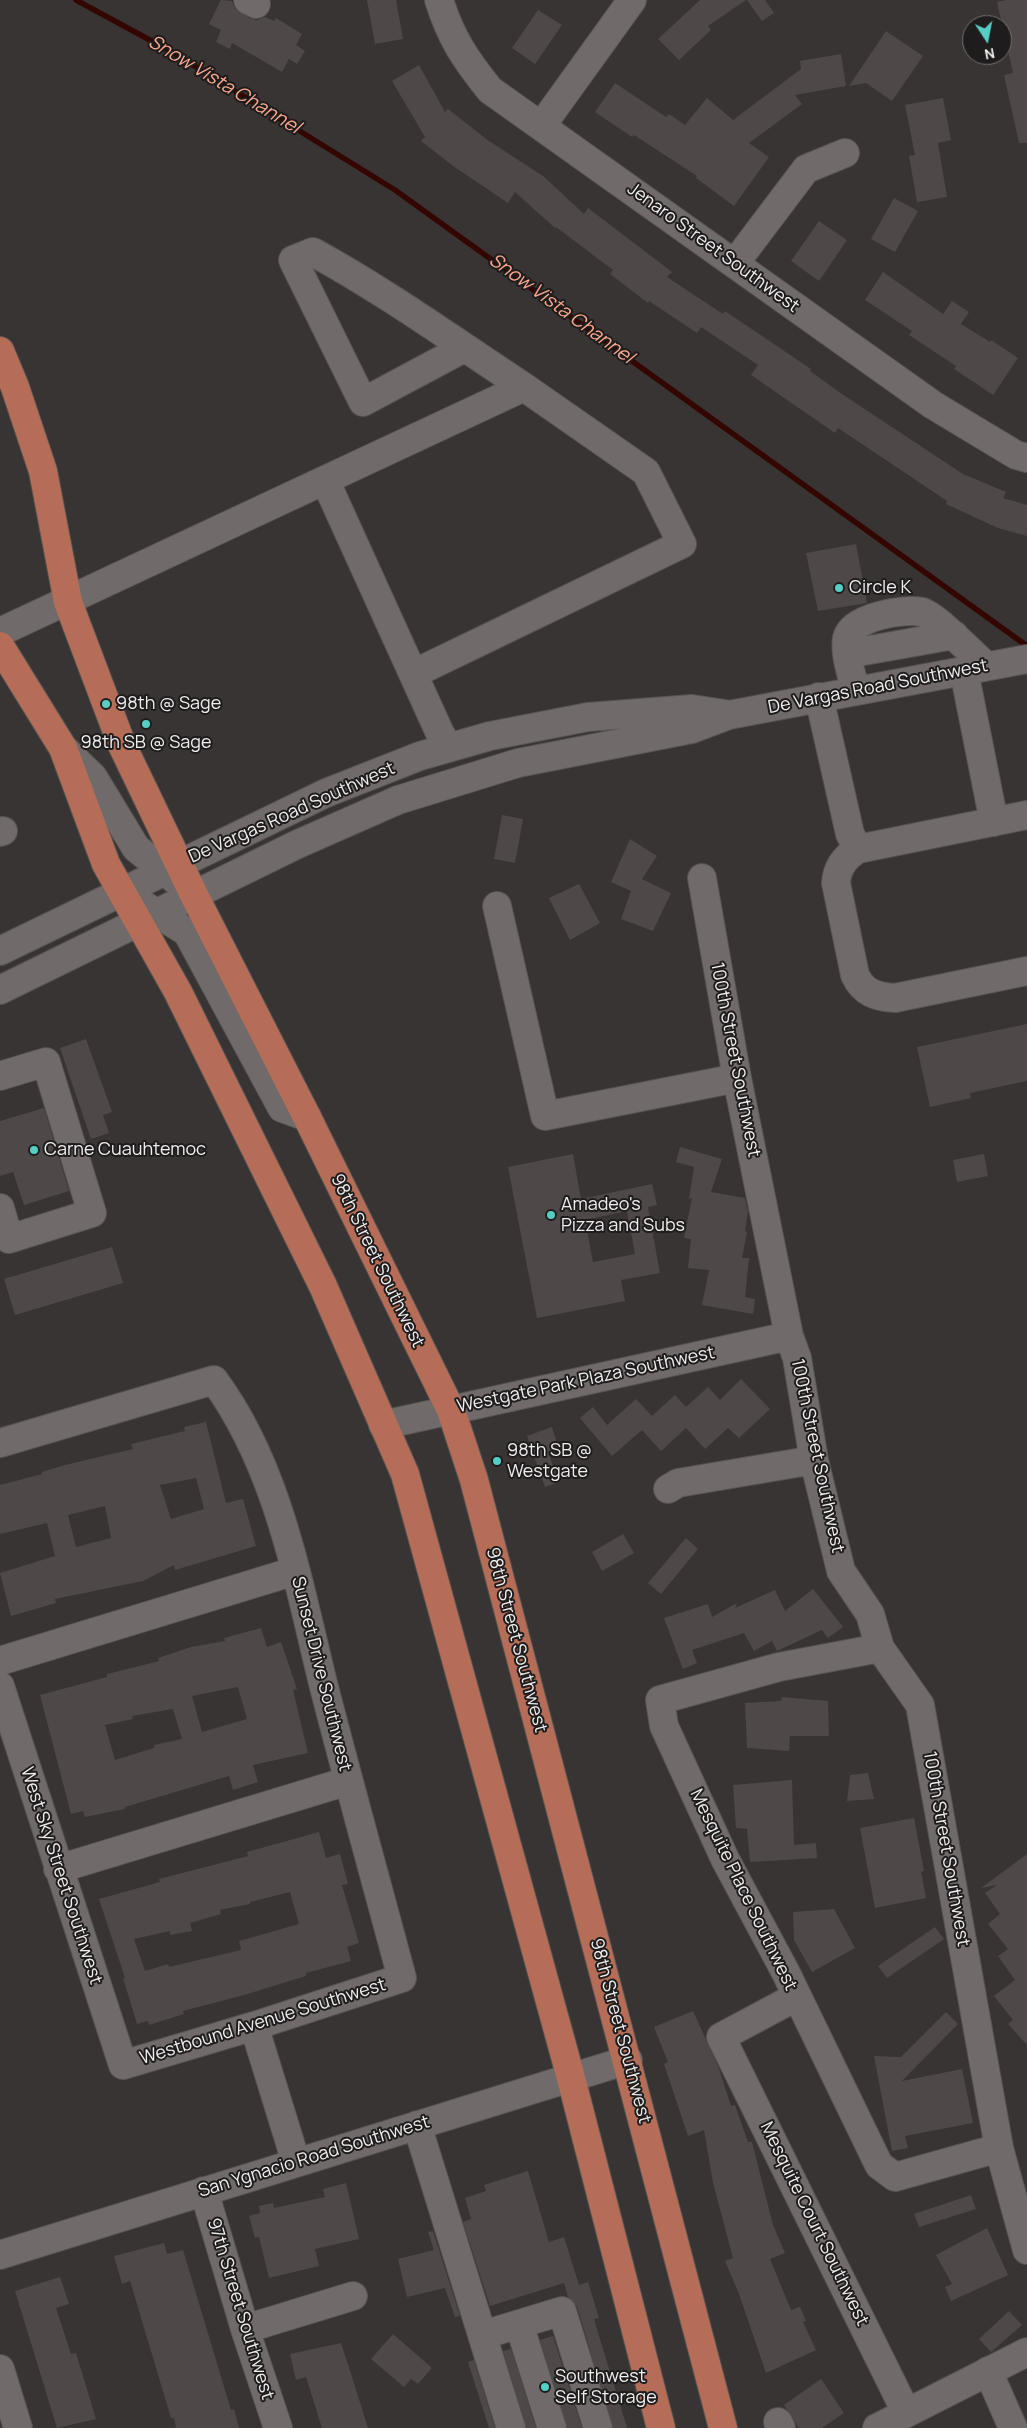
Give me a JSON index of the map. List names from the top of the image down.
{
  "streets": {
    "main road": ["98th Street Southwest"],
    "street": [
      "Jenaro Street Southwest",
      "De Vargas Road Southwest",
      "100th Street Southwest",
      "Westgate Park Plaza Southwest",
      "Sunset Drive Southwest",
      "West Sky Street Southwest",
      "Mesquite Place Southwest",
      "Westbound Avenue Southwest",
      "San Ygnacio Road Southwest",
      "Mesquite Court Southwest",
      "97th Street Southwest"
    ]
  },
  "crossings": [
    ["De Vargas Road Southwest", "98th Street Southwest"],
    ["100th Street Southwest", "Westgate Park Plaza Southwest"],
    ["100th Street Southwest", "Mesquite Place Southwest"],
    ["98th Street Southwest", "Westgate Park Plaza Southwest"],
    ["98th Street Southwest", "San Ygnacio Road Southwest"],
    ["Sunset Drive Southwest", "Westbound Avenue Southwest"],
    ["West Sky Street Southwest", "Westbound Avenue Southwest"],
    ["Mesquite Place Southwest", "Mesquite Court Southwest"],
    ["San Ygnacio Road Southwest", "97th Street Southwest"]
  ],
  "water": ["Snow Vista Channel"],
  "places": [
    "Circle K",
    "98th @ Sage",
    "98th SB @ Sage",
    "Carne Cuauhtemoc",
    "Amadeo's Pizza and Subs",
    "98th SB @ Westgate",
    "Southwest Self Storage"
  ],
  "north": "bottom"
}
